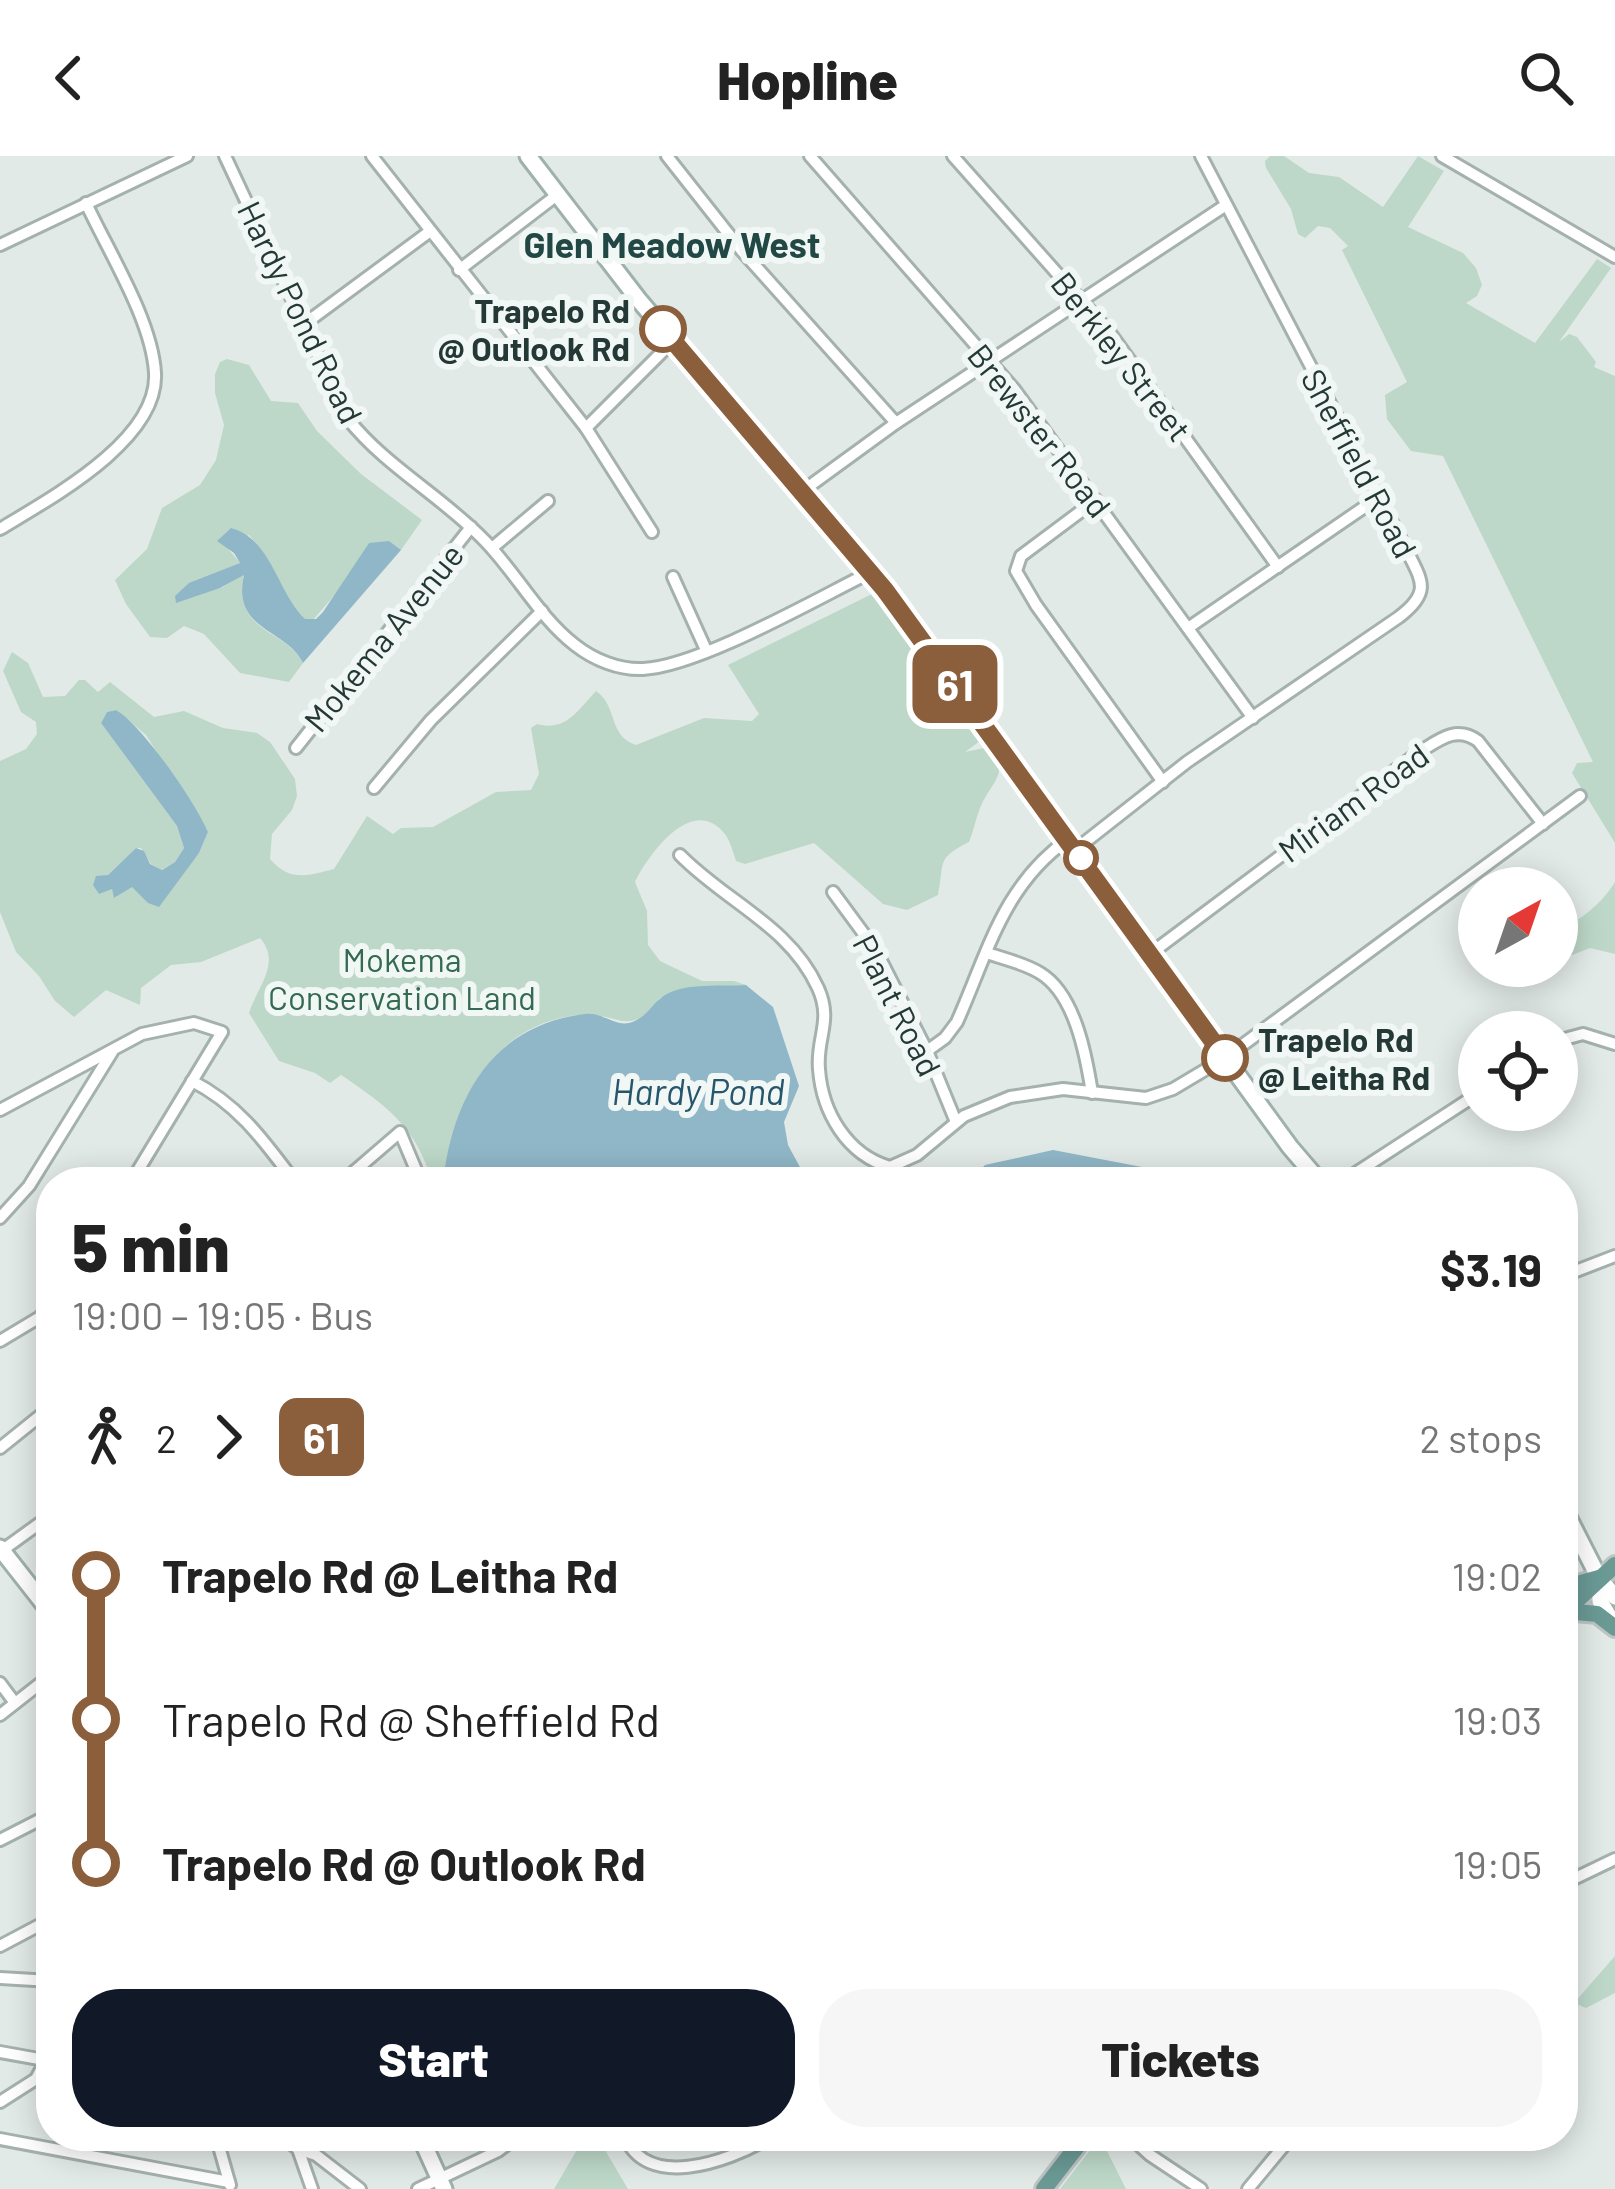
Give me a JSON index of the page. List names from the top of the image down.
{
  "streets": {
    "street": [
      "Hardy Pond Road",
      "Berkley Street",
      "Brewster Road",
      "Sheffield Road",
      "Mokema Avenue",
      "Miriam Road",
      "Plant Road"
    ]
  },
  "crossings": [
    ["Hardy Pond Road", "Mokema Avenue"],
    ["Brewster Road", "Sheffield Road"],
    ["Sheffield Road", "Plant Road"]
  ],
  "districts": ["Glen Meadow West"],
  "water": ["Hardy Pond"],
  "parks": ["Mokema Conservation Land"],
  "places": ["Trapelo Rd @ Outlook Rd", "Trapelo Rd @ Leitha Rd"],
  "lines": ["bus line 61"],
  "north": "top right",
  "page": {
    "header": "Hopline",
    "on_map": "61",
    "heading": ["5 min", "19:00 – 19:05 · Bus", "$3.19"],
    "legs": ["2", "61", "2 stops"],
    "list": [
      {
        "name": "Trapelo Rd @ Leitha Rd",
        "value": "19:02"
      },
      {
        "name": "Trapelo Rd @ Sheffield Rd",
        "value": "19:03"
      },
      {
        "name": "Trapelo Rd @ Outlook Rd",
        "value": "19:05"
      }
    ],
    "buttons": ["Start", "Tickets"]
  }
}
